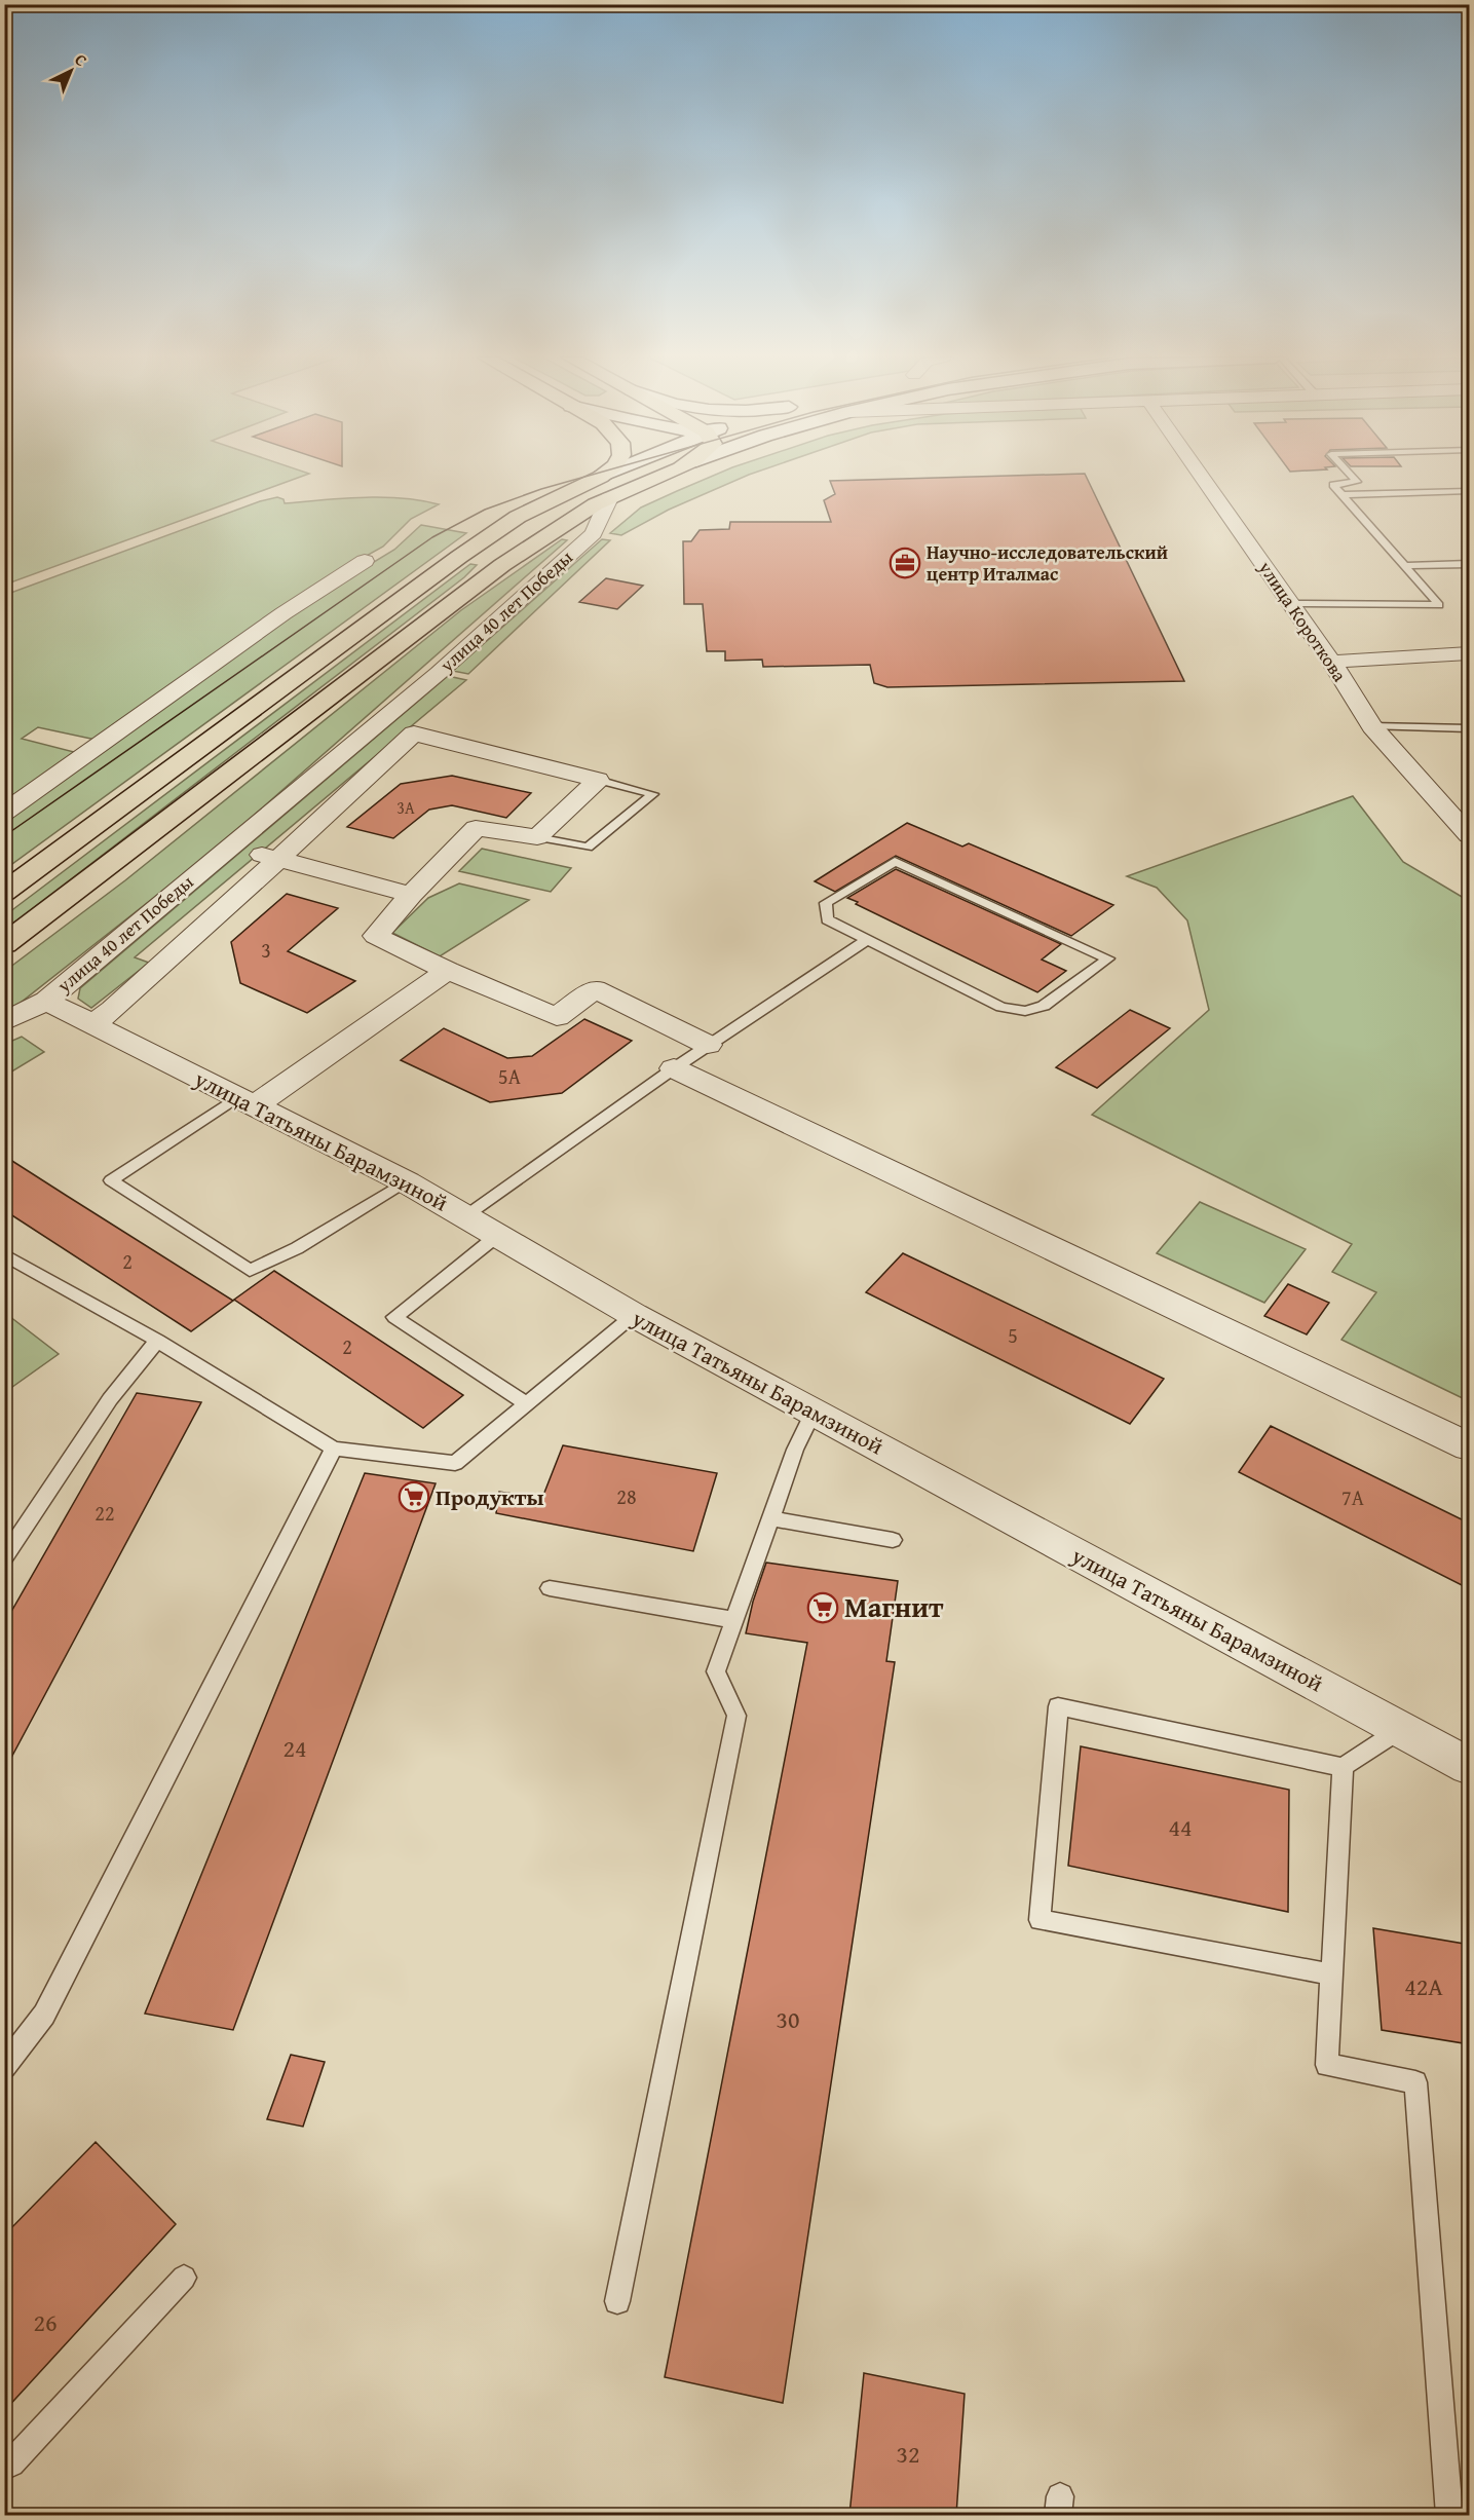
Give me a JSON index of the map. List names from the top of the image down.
{
  "streets": {
    "main road": ["улица 40 лет Победы"],
    "street": ["улица Короткова", "улица Татьяны Барамзиной"]
  },
  "crossings": [
    ["улица 40 лет Победы", "улица Татьяны Барамзиной"]
  ],
  "places": {
    "office": ["Научно-исследовательский центр Италмас"],
    "supermarket": ["Продукты", "Магнит"]
  },
  "house_numbers": [
    "3А",
    "3",
    "5А",
    "2",
    "5",
    "2",
    "28",
    "7А",
    "22",
    "24",
    "44",
    "42А",
    "30",
    "26",
    "32"
  ],
  "north": "top right"
}
